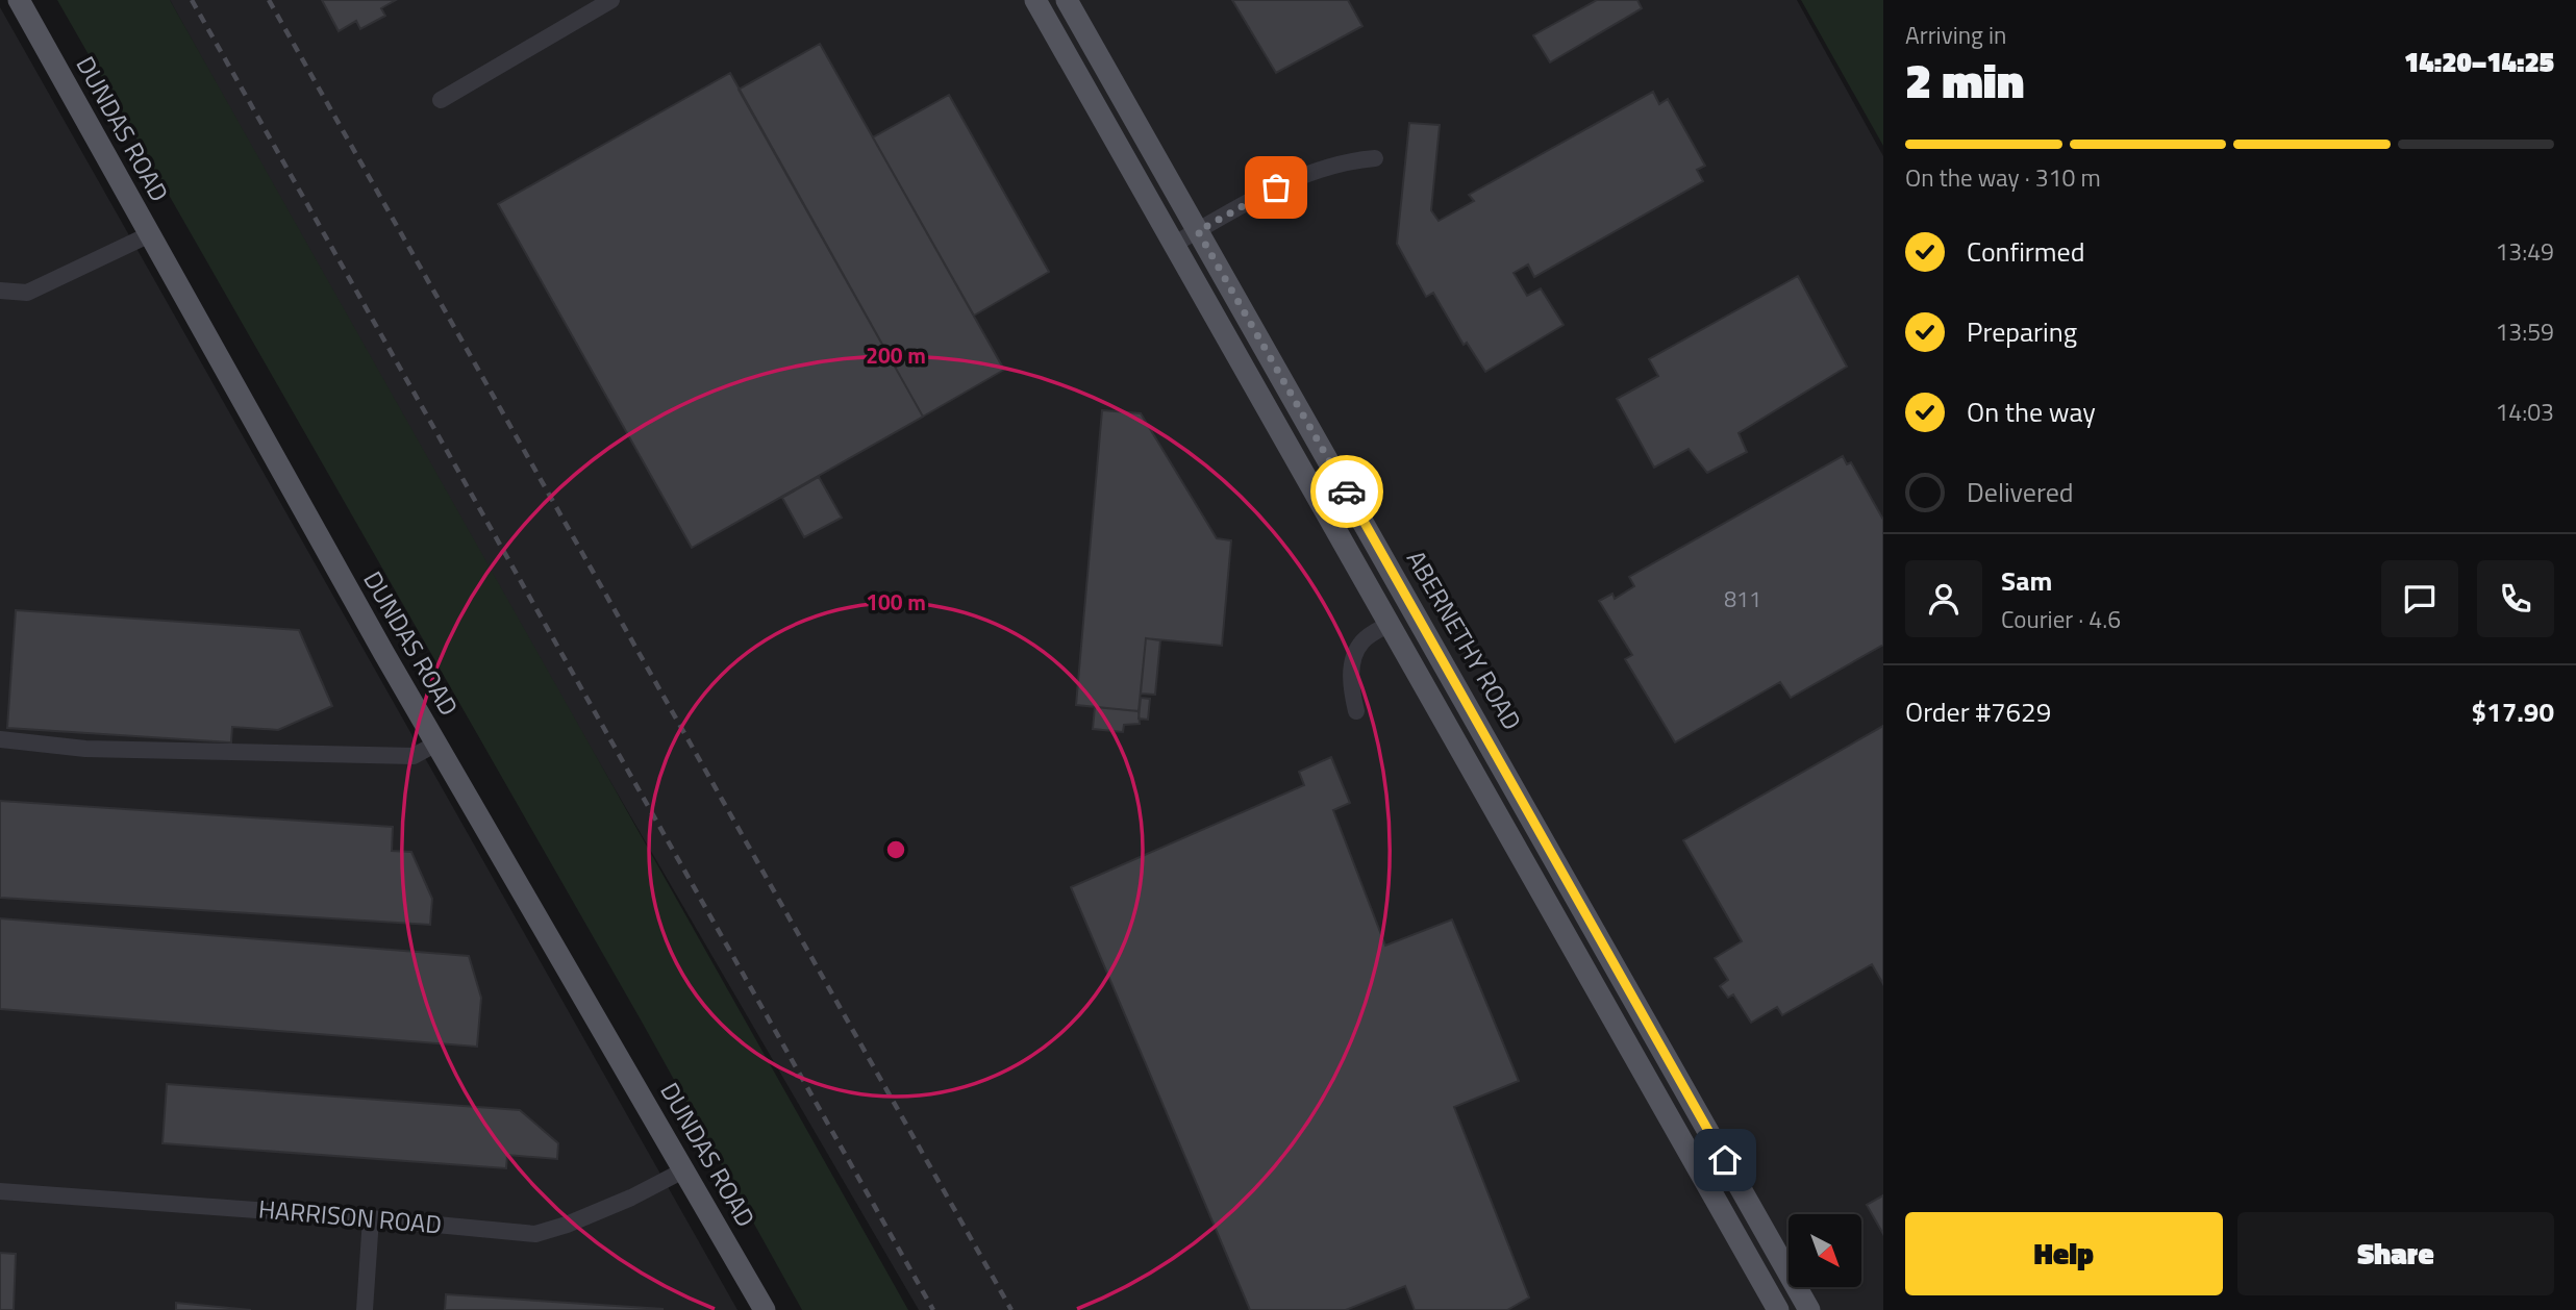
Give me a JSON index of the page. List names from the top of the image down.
{
  "streets": {
    "main road": ["DUNDAS ROAD", "ABERNETHY ROAD"],
    "street": ["HARRISON ROAD"]
  },
  "crossings": [
    ["DUNDAS ROAD", "HARRISON ROAD"]
  ],
  "house_numbers": ["811"],
  "north": "bottom right",
  "page": {
    "heading": ["2 min", "Arriving in", "14:20–14:25"],
    "panel": [
      "Sam",
      "Courier · 4.6",
      "Order #7629",
      "$17.90"
    ],
    "bar": "On the way · 310 m",
    "list": [
      ["Confirmed", "13:49"],
      ["Preparing", "13:59"],
      ["On the way", "14:03"],
      "Delivered"
    ],
    "buttons": ["Help", "Share"]
  },
  "rings": ["200 m", "100 m"]
}
